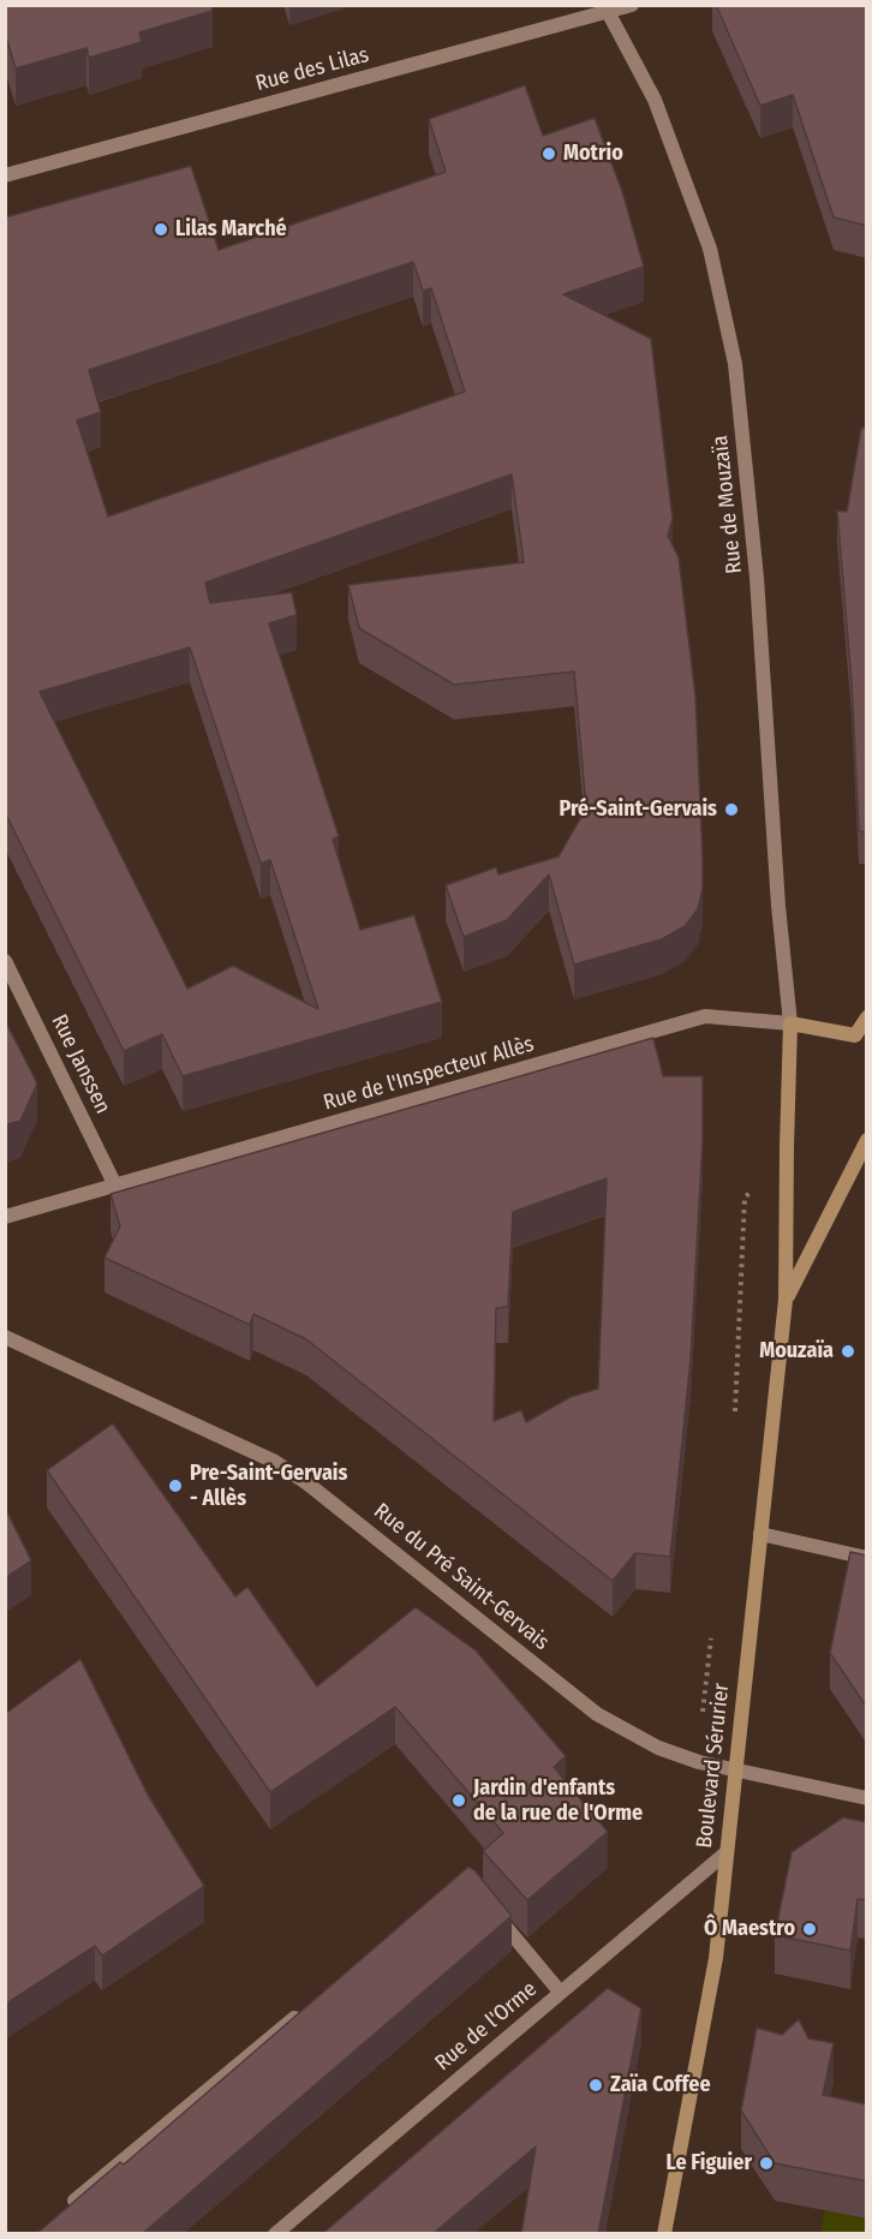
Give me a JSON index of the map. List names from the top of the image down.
{
  "streets": {
    "street": [
      "Rue des Lilas",
      "Rue de Mouzaïa",
      "Rue Janssen",
      "Rue de l'Inspecteur Allès",
      "Rue du Pré Saint-Gervais",
      "Boulevard Sérurier",
      "Rue de l'Orme"
    ]
  },
  "crossings": [
    ["Rue des Lilas", "Rue de Mouzaïa"],
    ["Rue de Mouzaïa", "Rue de l'Inspecteur Allès"],
    ["Rue de Mouzaïa", "Boulevard Sérurier"],
    ["Rue Janssen", "Rue de l'Inspecteur Allès"],
    ["Rue de l'Inspecteur Allès", "Boulevard Sérurier"],
    ["Rue du Pré Saint-Gervais", "Boulevard Sérurier"],
    ["Boulevard Sérurier", "Rue de l'Orme"]
  ],
  "places": [
    "Motrio",
    "Lilas Marché",
    "Pré-Saint-Gervais",
    "Mouzaïa",
    "Pre-Saint-Gervais - Allès",
    "Jardin d'enfants de la rue de l'Orme",
    "Ô Maestro",
    "Zaïa Coffee",
    "Le Figuier"
  ]
}
